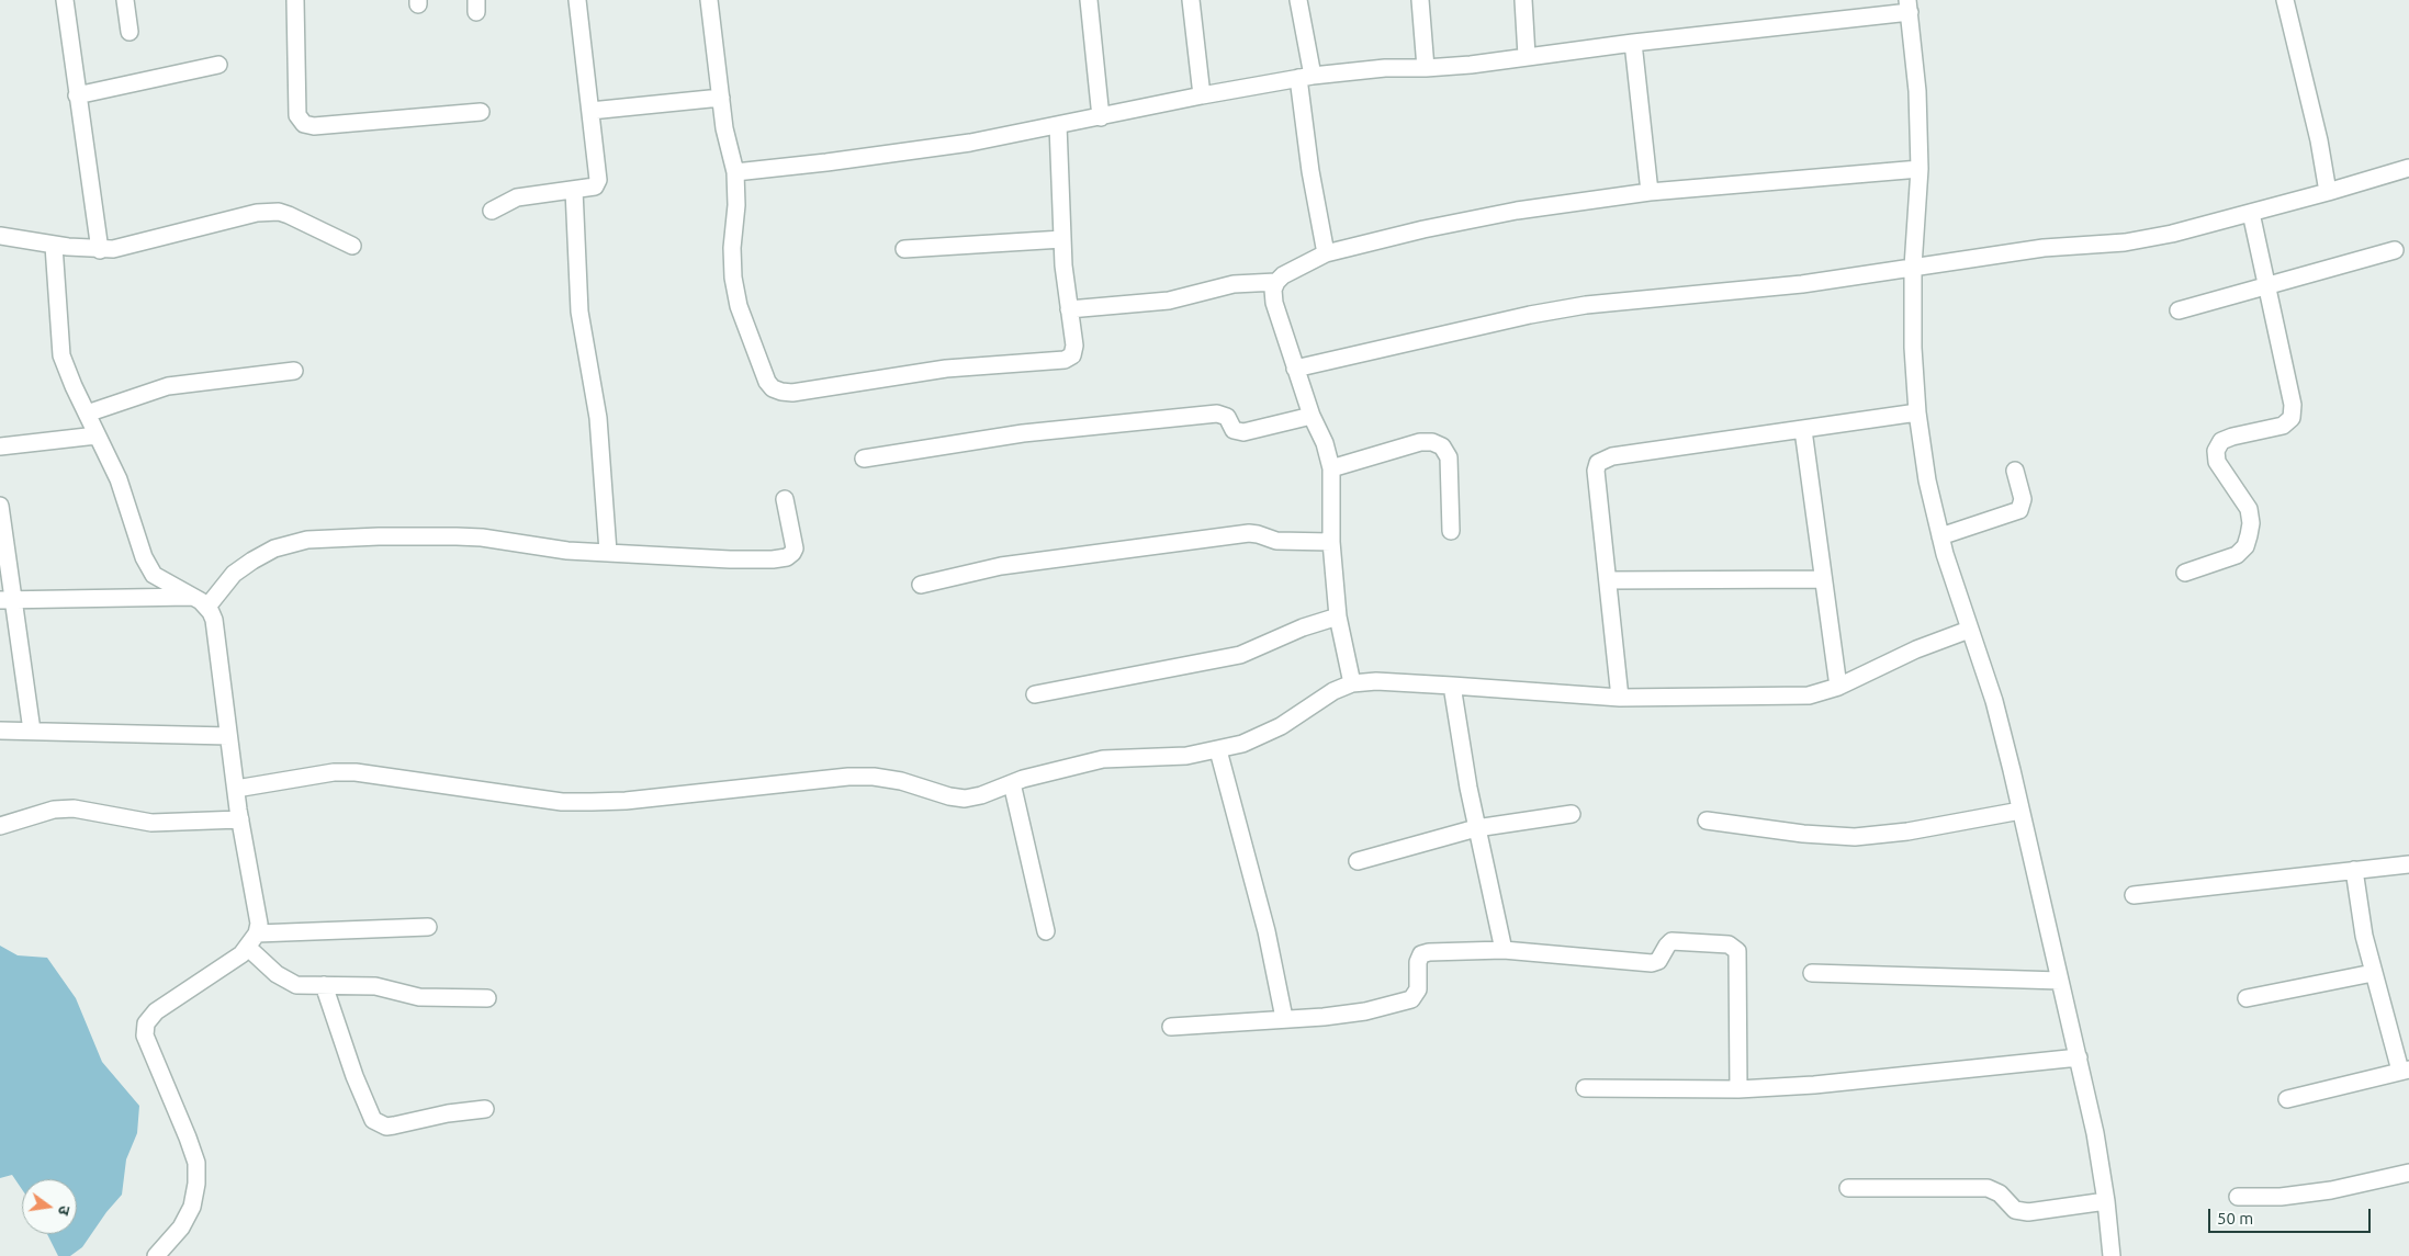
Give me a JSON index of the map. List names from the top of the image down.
{
  "scale_bar": "50 m",
  "north": "right"
}
